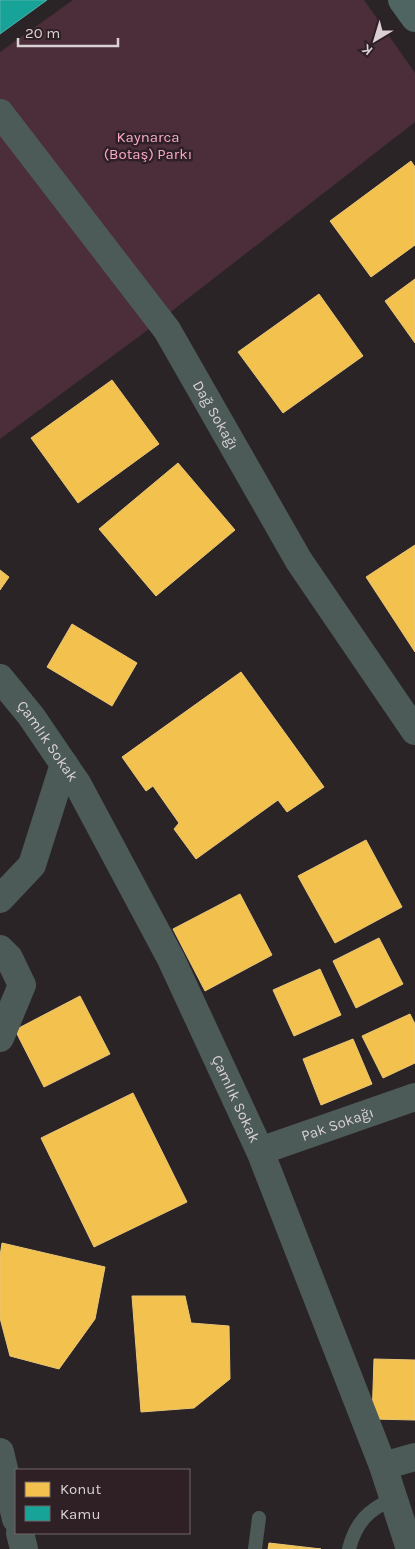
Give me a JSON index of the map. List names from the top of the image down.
{
  "streets": {
    "street": ["Dağ Sokağı", "Çamlık Sokak", "Pak Sokağı"]
  },
  "crossings": [
    ["Çamlık Sokak", "Pak Sokağı"]
  ],
  "parks": ["Kaynarca (Botaş) Parkı"],
  "legend": ["Konut", "Kamu"],
  "scale_bar": "20 m",
  "north": "bottom left"
}
